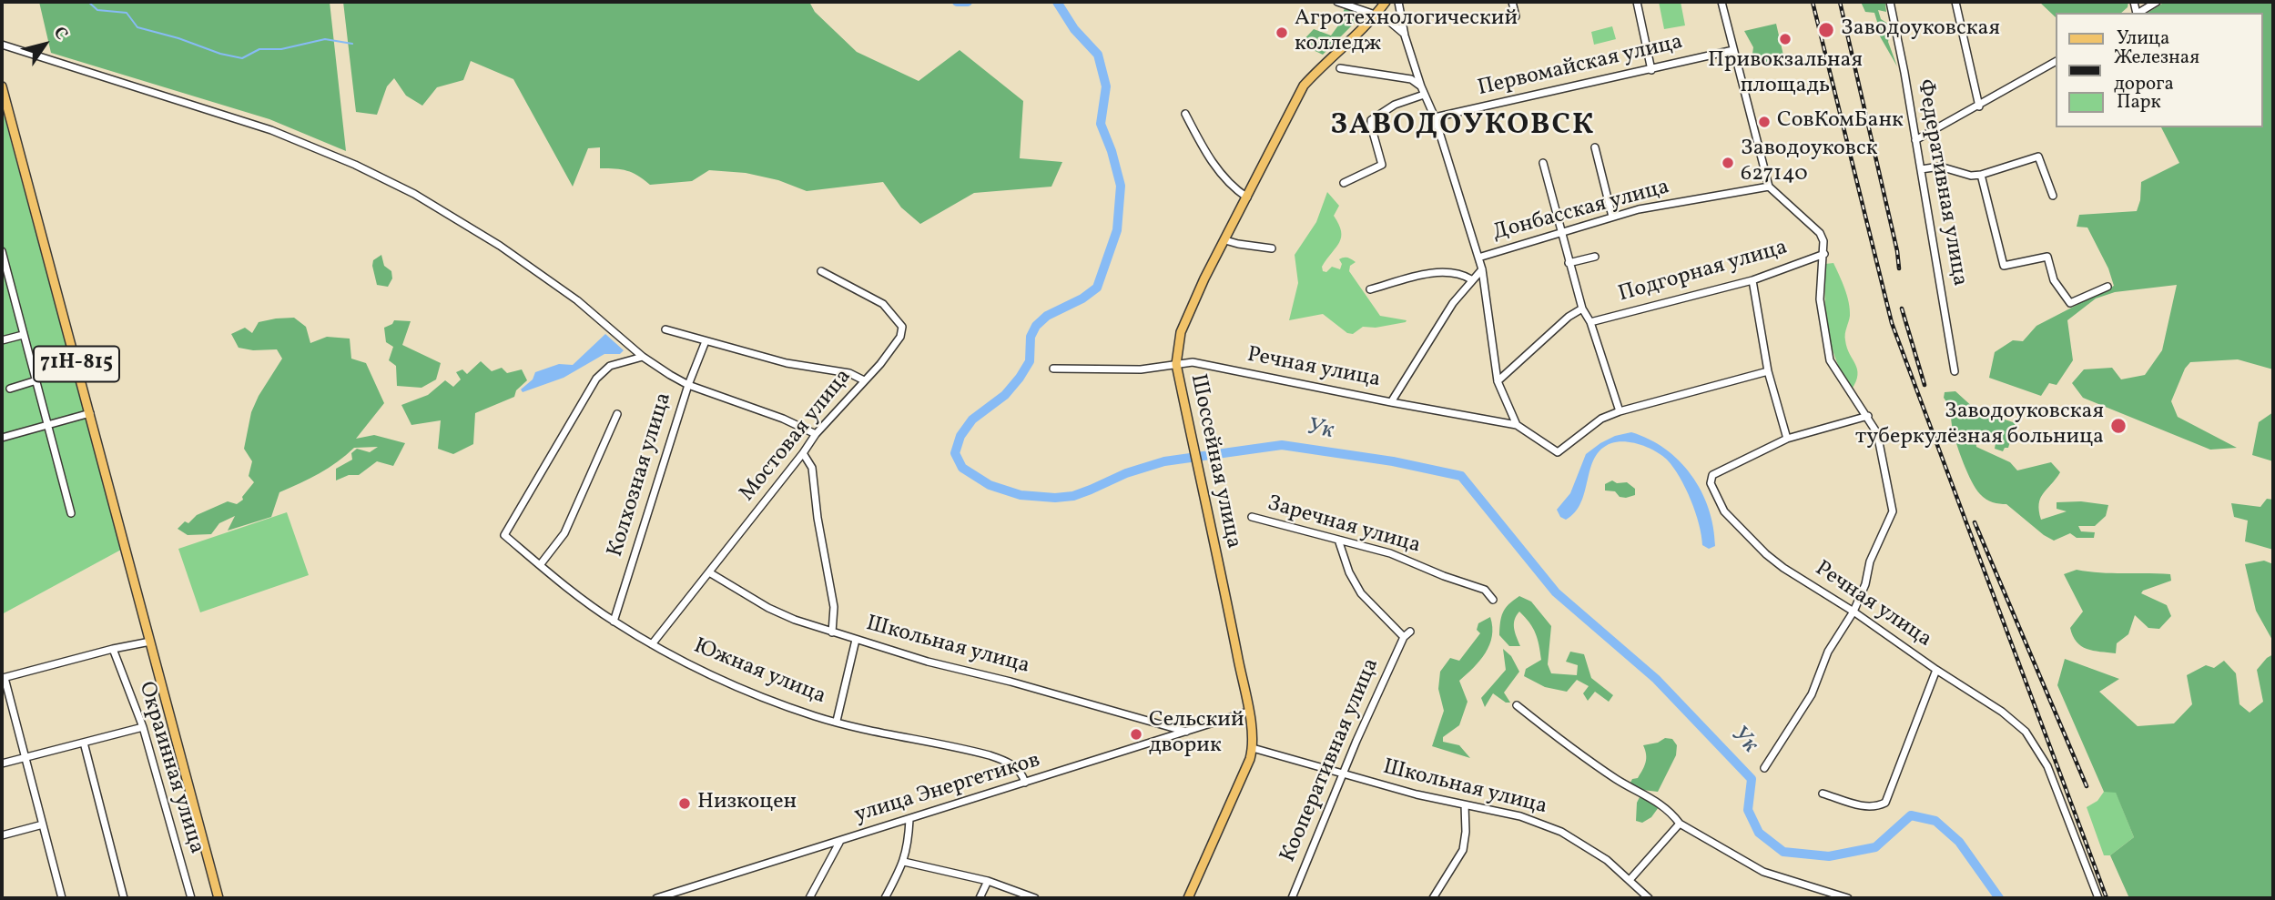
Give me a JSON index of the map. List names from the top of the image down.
{
  "streets": {
    "main road": ["71Н-815", "Шоссейная улица"],
    "street": [
      "Первомайская улица",
      "Федеративная улица",
      "Донбасская улица",
      "Подгорная улица",
      "Речная улица",
      "Мостовая улица",
      "Колхозная улица",
      "Заречная улица",
      "Школьная улица",
      "Южная улица",
      "Кооперативная улица",
      "Окраинная улица",
      "улица Энергетиков"
    ]
  },
  "crossings": [
    ["Речная улица", "Шоссейная улица"],
    ["Мостовая улица", "Школьная улица"],
    ["Мостовая улица", "Южная улица"],
    ["Шоссейная улица", "Школьная улица"],
    ["Шоссейная улица", "улица Энергетиков"],
    ["Колхозная улица", "Южная улица"],
    ["Школьная улица", "Кооперативная улица"],
    ["Школьная улица", "улица Энергетиков"],
    ["Южная улица", "улица Энергетиков"]
  ],
  "districts": ["ЗАВОДОУКОВСК"],
  "water": ["Ук"],
  "places": [
    "Заводоуковская",
    "Агротехнологический колледж",
    "Привокзальная площадь",
    "СовКомБанк",
    "Заводоуковск 627140",
    "Заводоуковская туберкулёзная больница",
    "Сельский дворик",
    "Низкоцен"
  ],
  "legend": ["Улица", "Железная дорога", "Парк"],
  "north": "top right"
}
